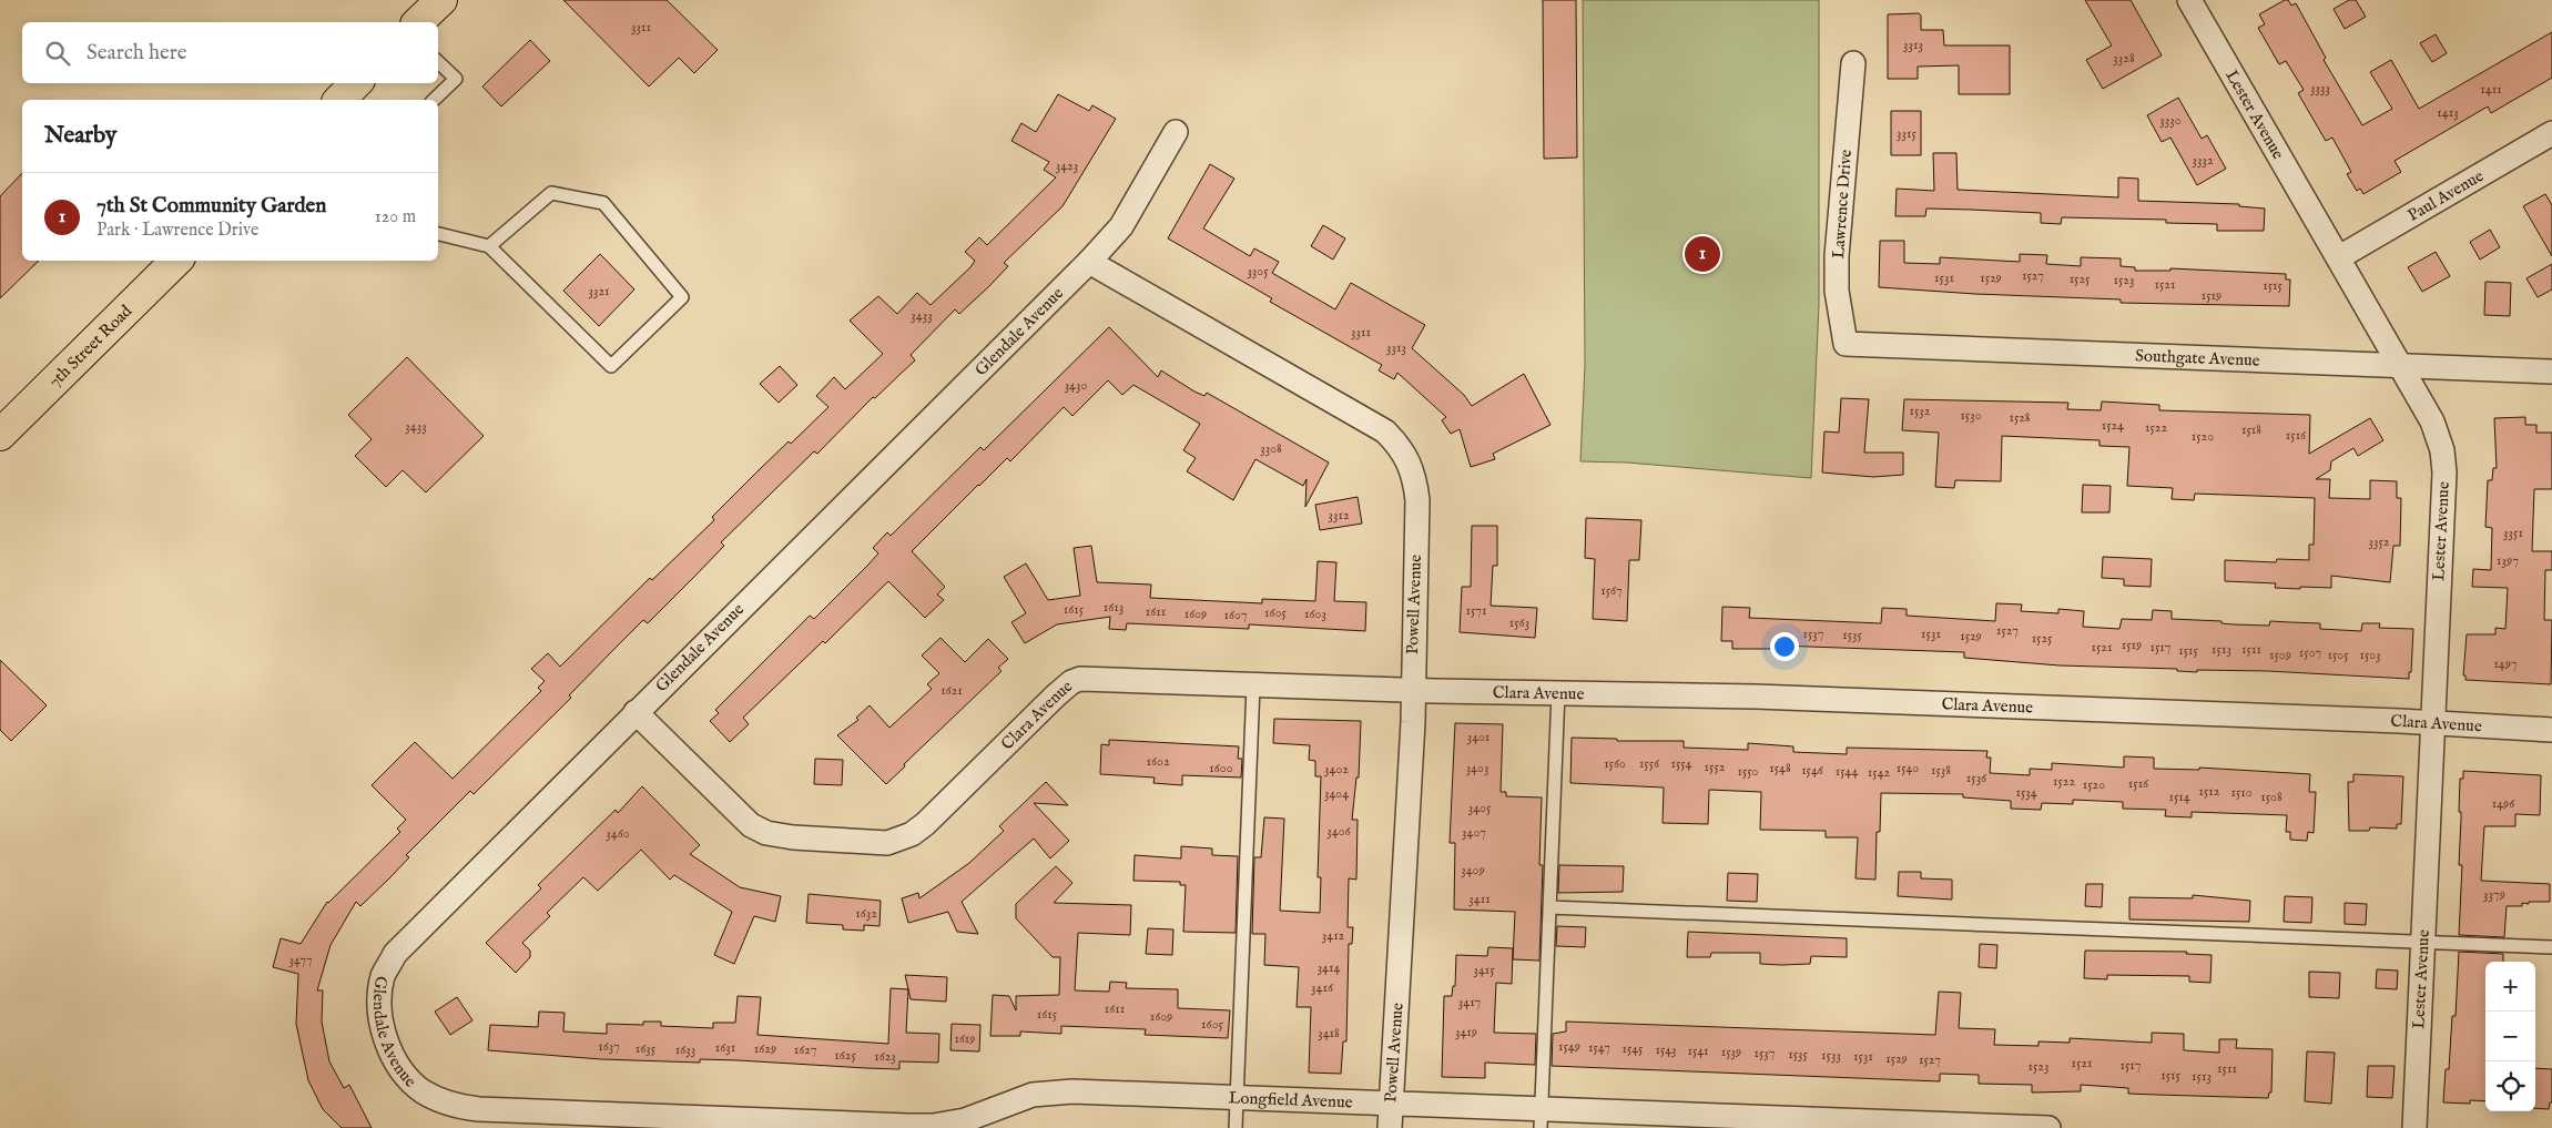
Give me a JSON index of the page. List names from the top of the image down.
{
  "streets": {
    "main road": ["7th Street Road"],
    "street": [
      "Lester Avenue",
      "Paul Avenue",
      "Lawrence Drive",
      "Glendale Avenue",
      "Southgate Avenue",
      "Powell Avenue",
      "Clara Avenue",
      "Longfield Avenue"
    ]
  },
  "crossings": [
    ["Lester Avenue", "Paul Avenue"],
    ["Lester Avenue", "Southgate Avenue"],
    ["Lester Avenue", "Clara Avenue"],
    ["Lawrence Drive", "Southgate Avenue"],
    ["Glendale Avenue", "Powell Avenue"],
    ["Glendale Avenue", "Clara Avenue"],
    ["Glendale Avenue", "Longfield Avenue"],
    ["Powell Avenue", "Clara Avenue"],
    ["Powell Avenue", "Longfield Avenue"]
  ],
  "house_numbers": [
    "3311",
    "3313",
    "3328",
    "3333",
    "1411",
    "1413",
    "3330",
    "3315",
    "3332",
    "3423",
    "3305",
    "1527",
    "1531",
    "1529",
    "1525",
    "1523",
    "1521",
    "1515",
    "3321",
    "1519",
    "3433",
    "3311",
    "3313",
    "3430",
    "1532",
    "1530",
    "1528",
    "1524",
    "3433",
    "1522",
    "1518",
    "1516",
    "1520",
    "3308",
    "3312",
    "3351",
    "3352",
    "1397",
    "1567",
    "1613",
    "1615",
    "1571",
    "1611",
    "1605",
    "1609",
    "1603",
    "1607",
    "1563",
    "1527",
    "1537",
    "1531",
    "1535",
    "1529",
    "1525",
    "1519",
    "1521",
    "1517",
    "1513",
    "1511",
    "1515",
    "1507",
    "1509",
    "1505",
    "1503",
    "1497",
    "1621",
    "3401",
    "1602",
    "1560",
    "1556",
    "1554",
    "1552",
    "1600",
    "3403",
    "1548",
    "1540",
    "3402",
    "1546",
    "1538",
    "1550",
    "1544",
    "1542",
    "1536",
    "1522",
    "1516",
    "1520",
    "1512",
    "1534",
    "1510",
    "3404",
    "1514",
    "1508",
    "1496",
    "3405",
    "3406",
    "3407",
    "3460",
    "3409",
    "3379",
    "3411",
    "1632",
    "3412",
    "3477",
    "3414",
    "3415",
    "3416",
    "3417",
    "1611",
    "1615",
    "1609",
    "1605",
    "3419",
    "3418",
    "1619",
    "1637",
    "1549",
    "1631",
    "1547",
    "1635",
    "1629",
    "1545",
    "1633",
    "1627",
    "1543",
    "1541",
    "1539",
    "1537",
    "1535",
    "1625",
    "1533",
    "1623",
    "1531",
    "1529",
    "1527",
    "1521",
    "1517",
    "1523",
    "1511",
    "1515",
    "1513"
  ],
  "page": {
    "search": "Search here",
    "heading": "Nearby",
    "list": [
      {
        "mark": "1",
        "name": "7th St Community Garden",
        "note": "Park · Lawrence Drive",
        "value": "120 m"
      }
    ],
    "pins": "1",
    "map_buttons": ["+", "−"]
  }
}
